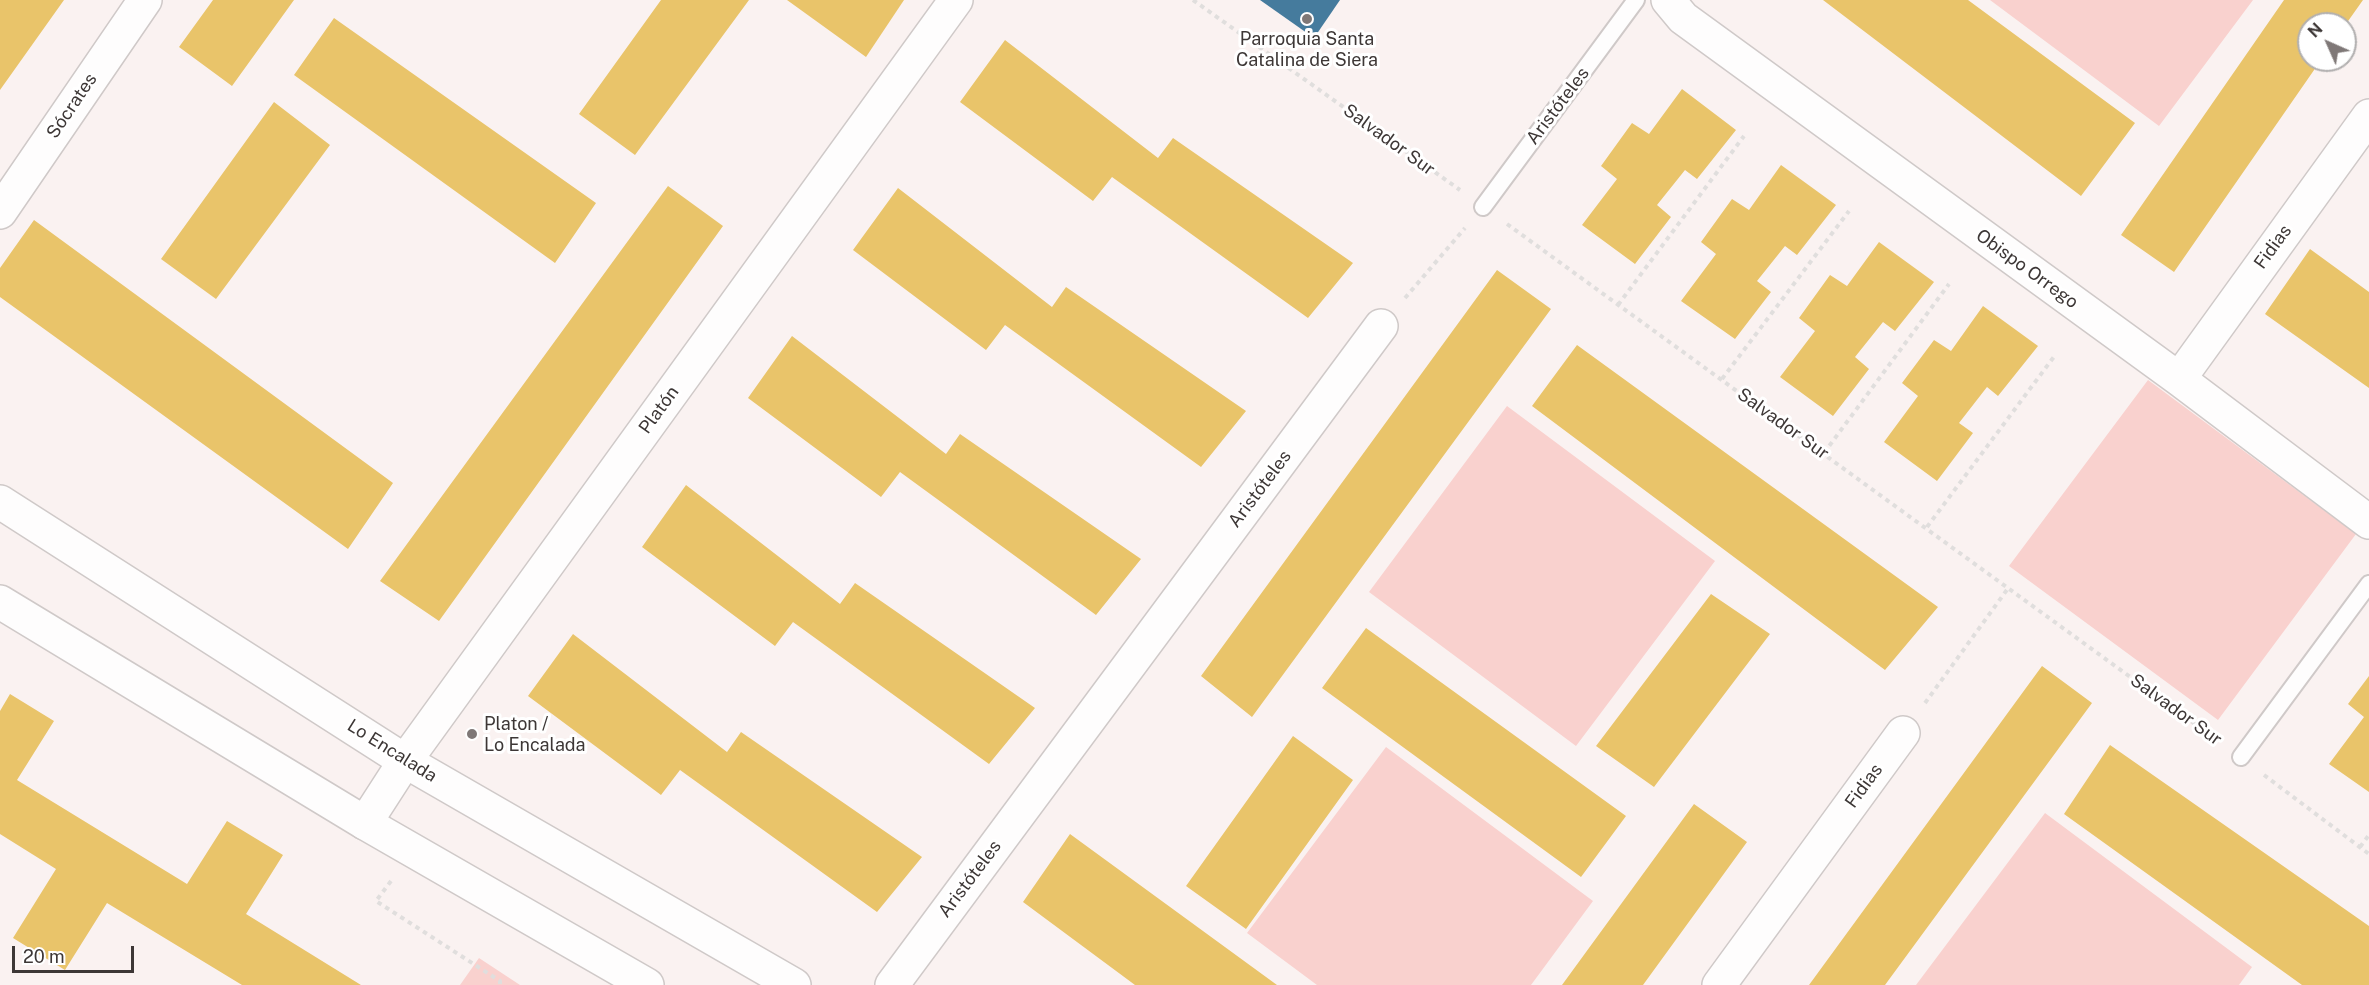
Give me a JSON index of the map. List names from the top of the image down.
{
  "streets": {
    "street": [
      "Sócrates",
      "Aristóteles",
      "Fidias",
      "Obispo Orrego",
      "Platón",
      "Lo Encalada"
    ],
    "path": ["Salvador Sur"]
  },
  "crossings": [
    ["Aristóteles", "Salvador Sur"],
    ["Fidias", "Obispo Orrego"],
    ["Platón", "Lo Encalada"]
  ],
  "places": ["Parroquia Santa Catalina de Siera", "Platon / Lo Encalada"],
  "scale_bar": "20 m",
  "north": "top left"
}
